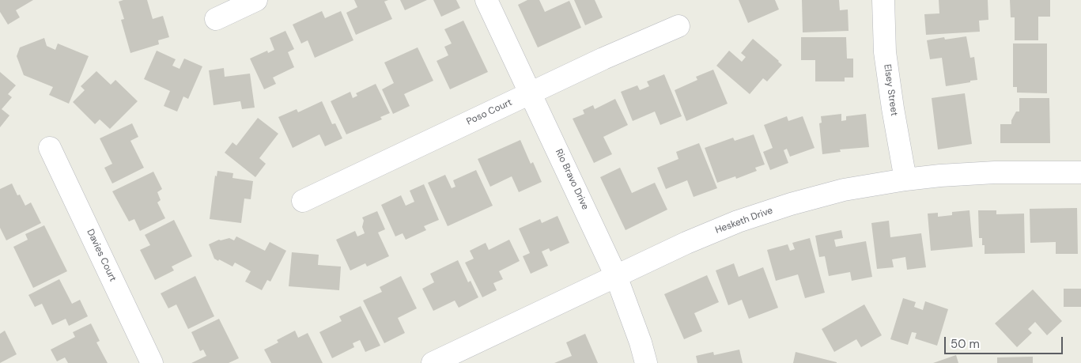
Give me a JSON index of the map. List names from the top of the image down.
{
  "streets": {
    "street": [
      "Elsey Street",
      "Poso Court",
      "Rio Bravo Drive",
      "Hesketh Drive",
      "Davies Court"
    ]
  },
  "crossings": [
    ["Elsey Street", "Hesketh Drive"],
    ["Poso Court", "Rio Bravo Drive"],
    ["Rio Bravo Drive", "Hesketh Drive"]
  ],
  "scale_bar": "50 m"
}
